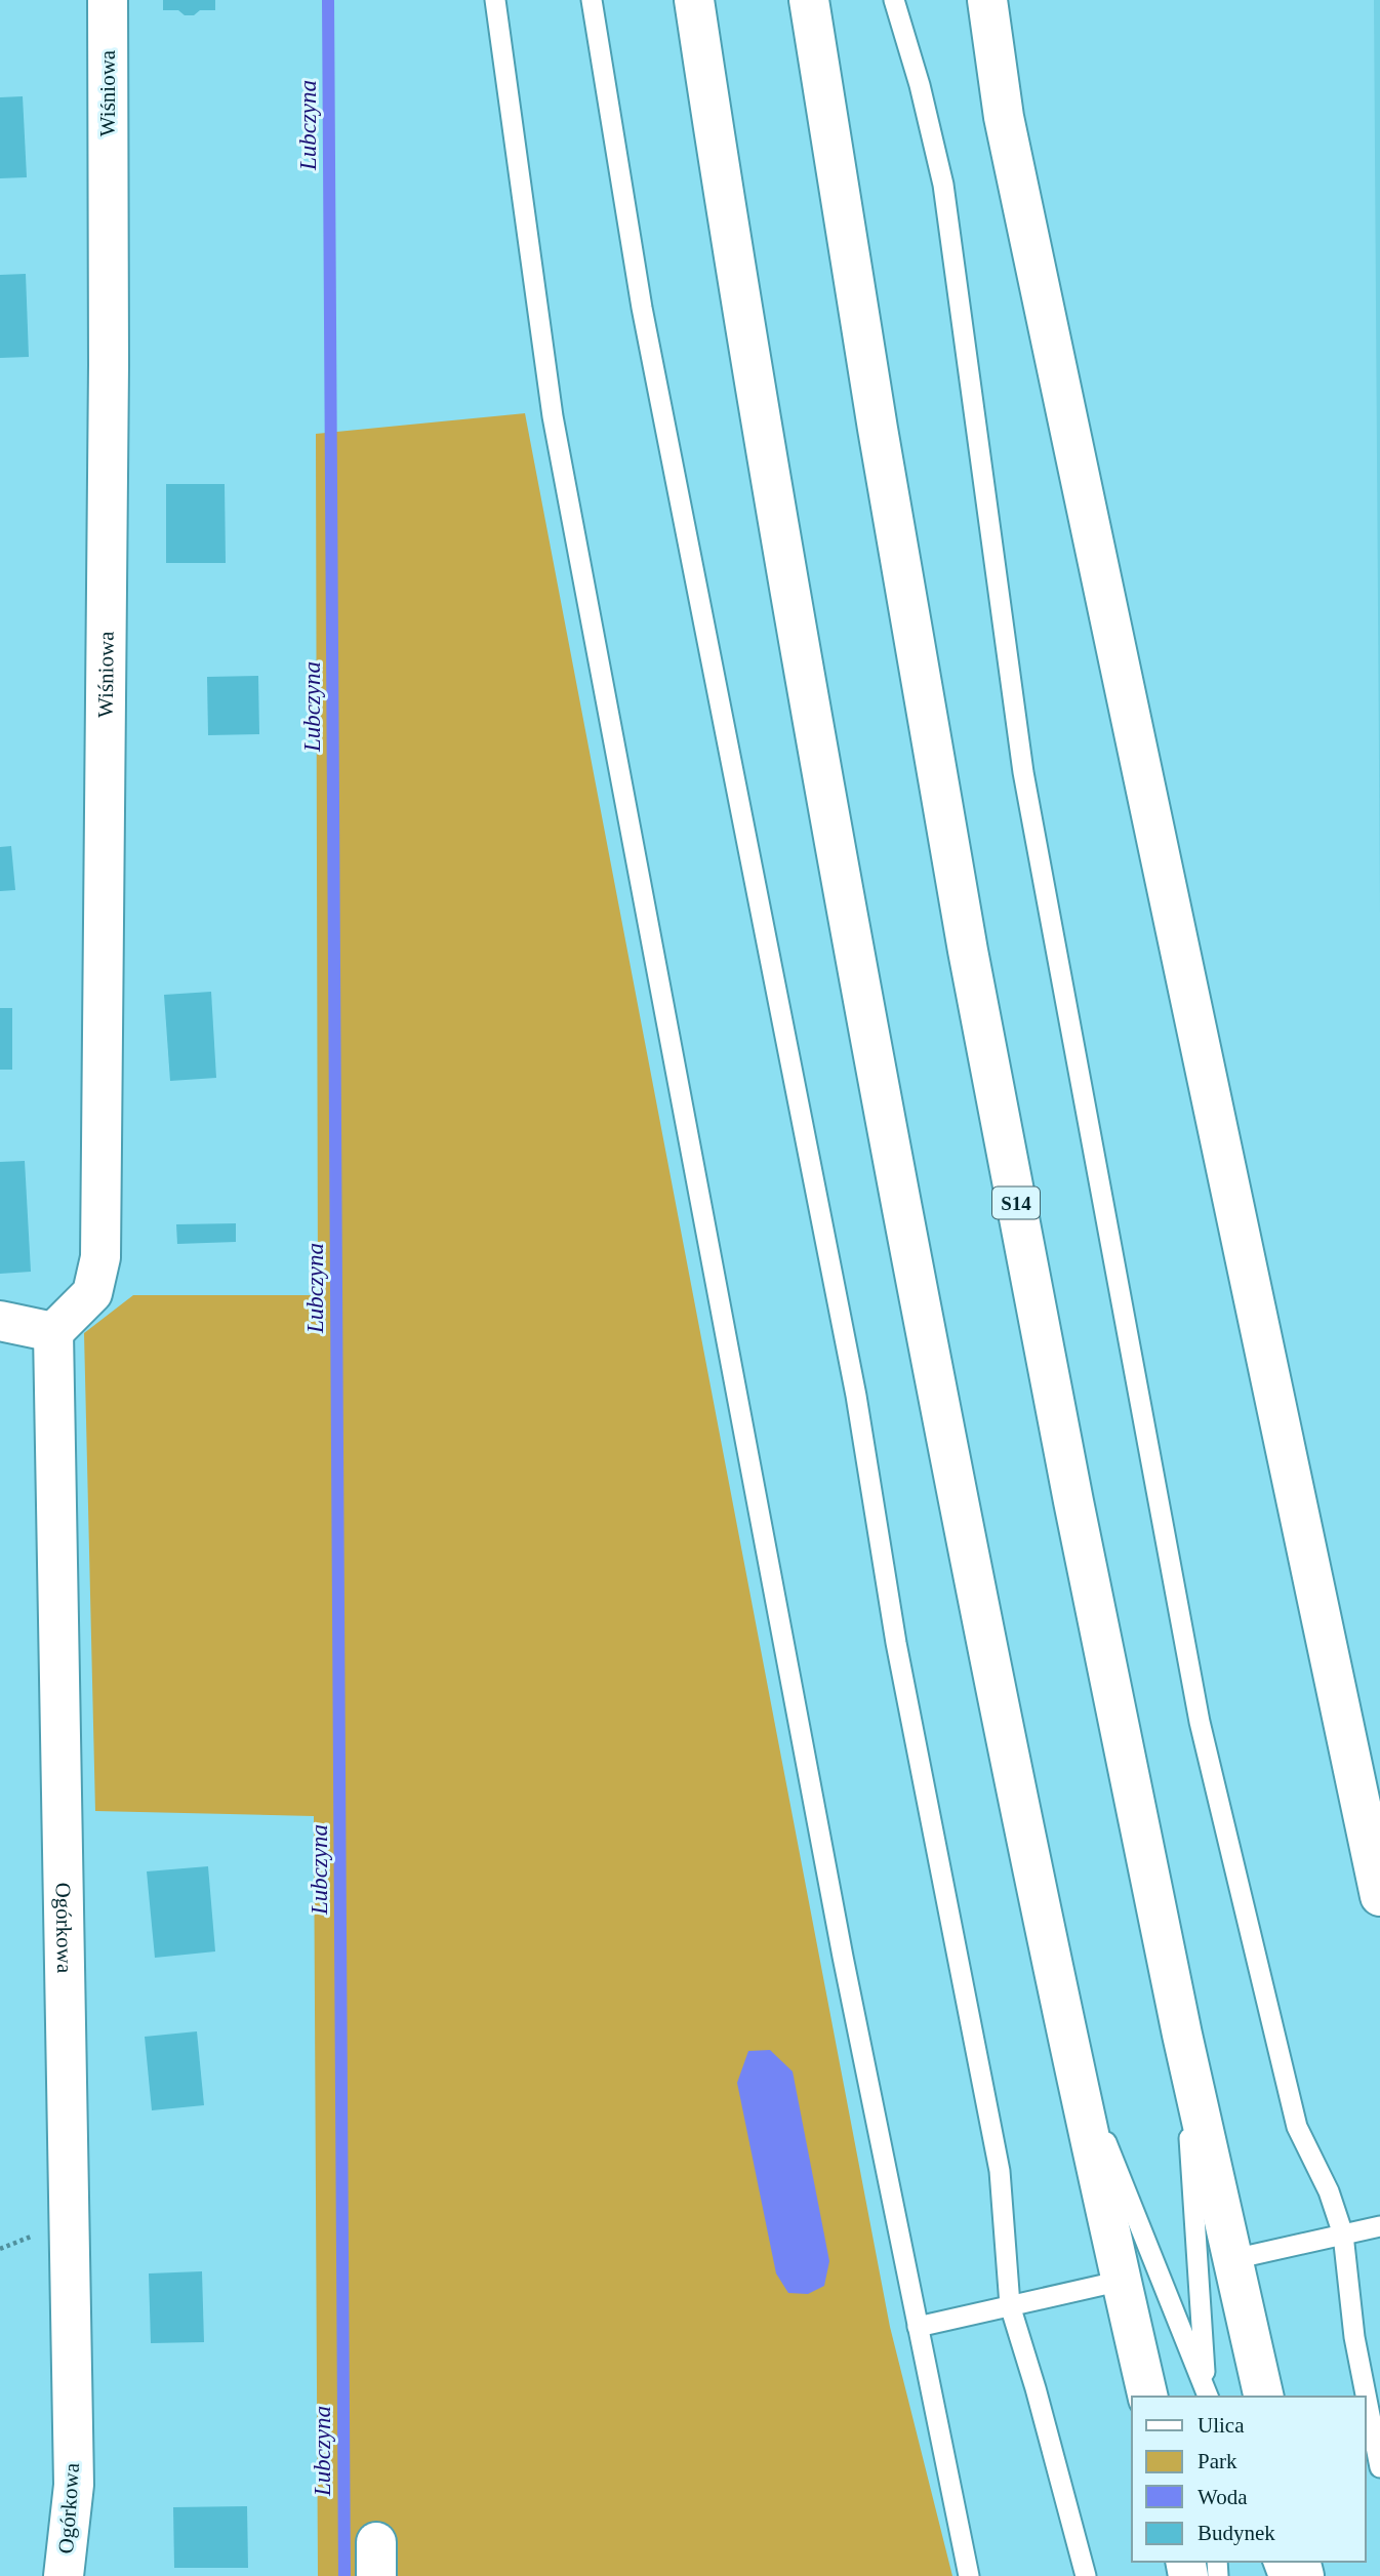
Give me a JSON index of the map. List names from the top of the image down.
{
  "streets": {
    "main road": ["Wiśniowa", "S14", "Ogórkowa"]
  },
  "crossings": [
    ["Wiśniowa", "Ogórkowa"]
  ],
  "water": ["Lubczyna"],
  "legend": [
    "Ulica",
    "Park",
    "Woda",
    "Budynek"
  ]
}
